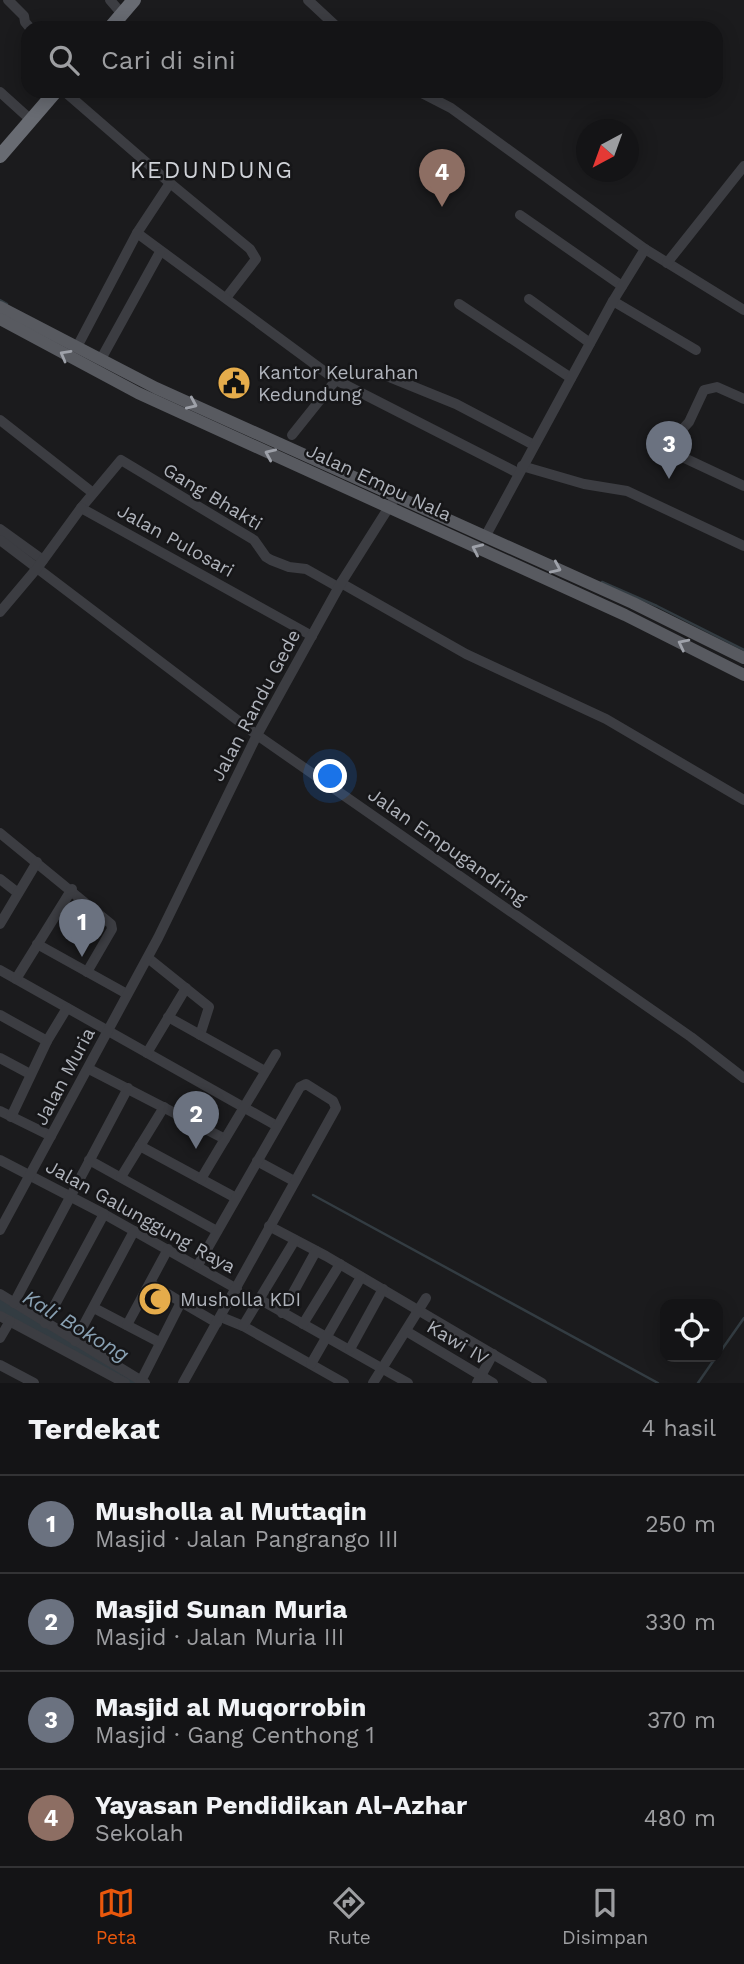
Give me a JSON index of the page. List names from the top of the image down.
{
  "streets": {
    "main road": ["Jalan Empu Nala"],
    "street": [
      "Gang Bhakti",
      "Jalan Pulosari",
      "Jalan Randu Gede",
      "Jalan Empugandring",
      "Jalan Muria",
      "Jalan Galunggung Raya",
      "Kawi IV"
    ]
  },
  "crossings": [
    ["Jalan Empu Nala", "Jalan Randu Gede"],
    ["Gang Bhakti", "Jalan Pulosari"],
    ["Gang Bhakti", "Jalan Randu Gede"],
    ["Jalan Pulosari", "Jalan Randu Gede"],
    ["Jalan Randu Gede", "Jalan Empugandring"],
    ["Jalan Randu Gede", "Jalan Muria"],
    ["Jalan Muria", "Jalan Galunggung Raya"]
  ],
  "districts": ["KEDUNDUNG"],
  "water": ["Kali Bokong"],
  "places": {
    "public building": ["Kantor Kelurahan Kedundung"],
    "mosque": ["Musholla KDI"]
  },
  "north": "bottom left",
  "page": {
    "search": "Cari di sini",
    "pins": [
      "4",
      "3",
      "1",
      "2"
    ],
    "heading": ["Terdekat", "4 hasil"],
    "list": [
      {
        "mark": "1",
        "name": "Musholla al Muttaqin",
        "note": "Masjid · Jalan Pangrango III",
        "value": "250 m"
      },
      {
        "mark": "2",
        "name": "Masjid Sunan Muria",
        "note": "Masjid · Jalan Muria III",
        "value": "330 m"
      },
      {
        "mark": "3",
        "name": "Masjid al Muqorrobin",
        "note": "Masjid · Gang Centhong 1",
        "value": "370 m"
      },
      {
        "mark": "4",
        "name": "Yayasan Pendidikan Al-Azhar",
        "note": "Sekolah",
        "value": "480 m"
      }
    ],
    "nav": ["Peta", "Rute", "Disimpan"]
  }
}
